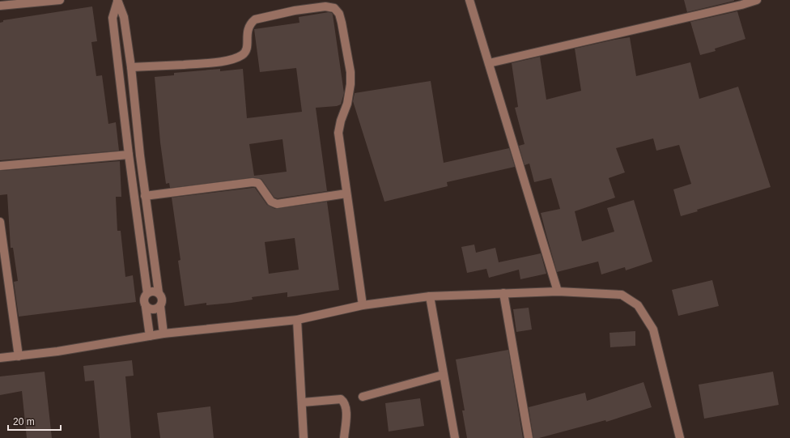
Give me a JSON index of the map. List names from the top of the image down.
{
  "scale_bar": "20 m"
}
